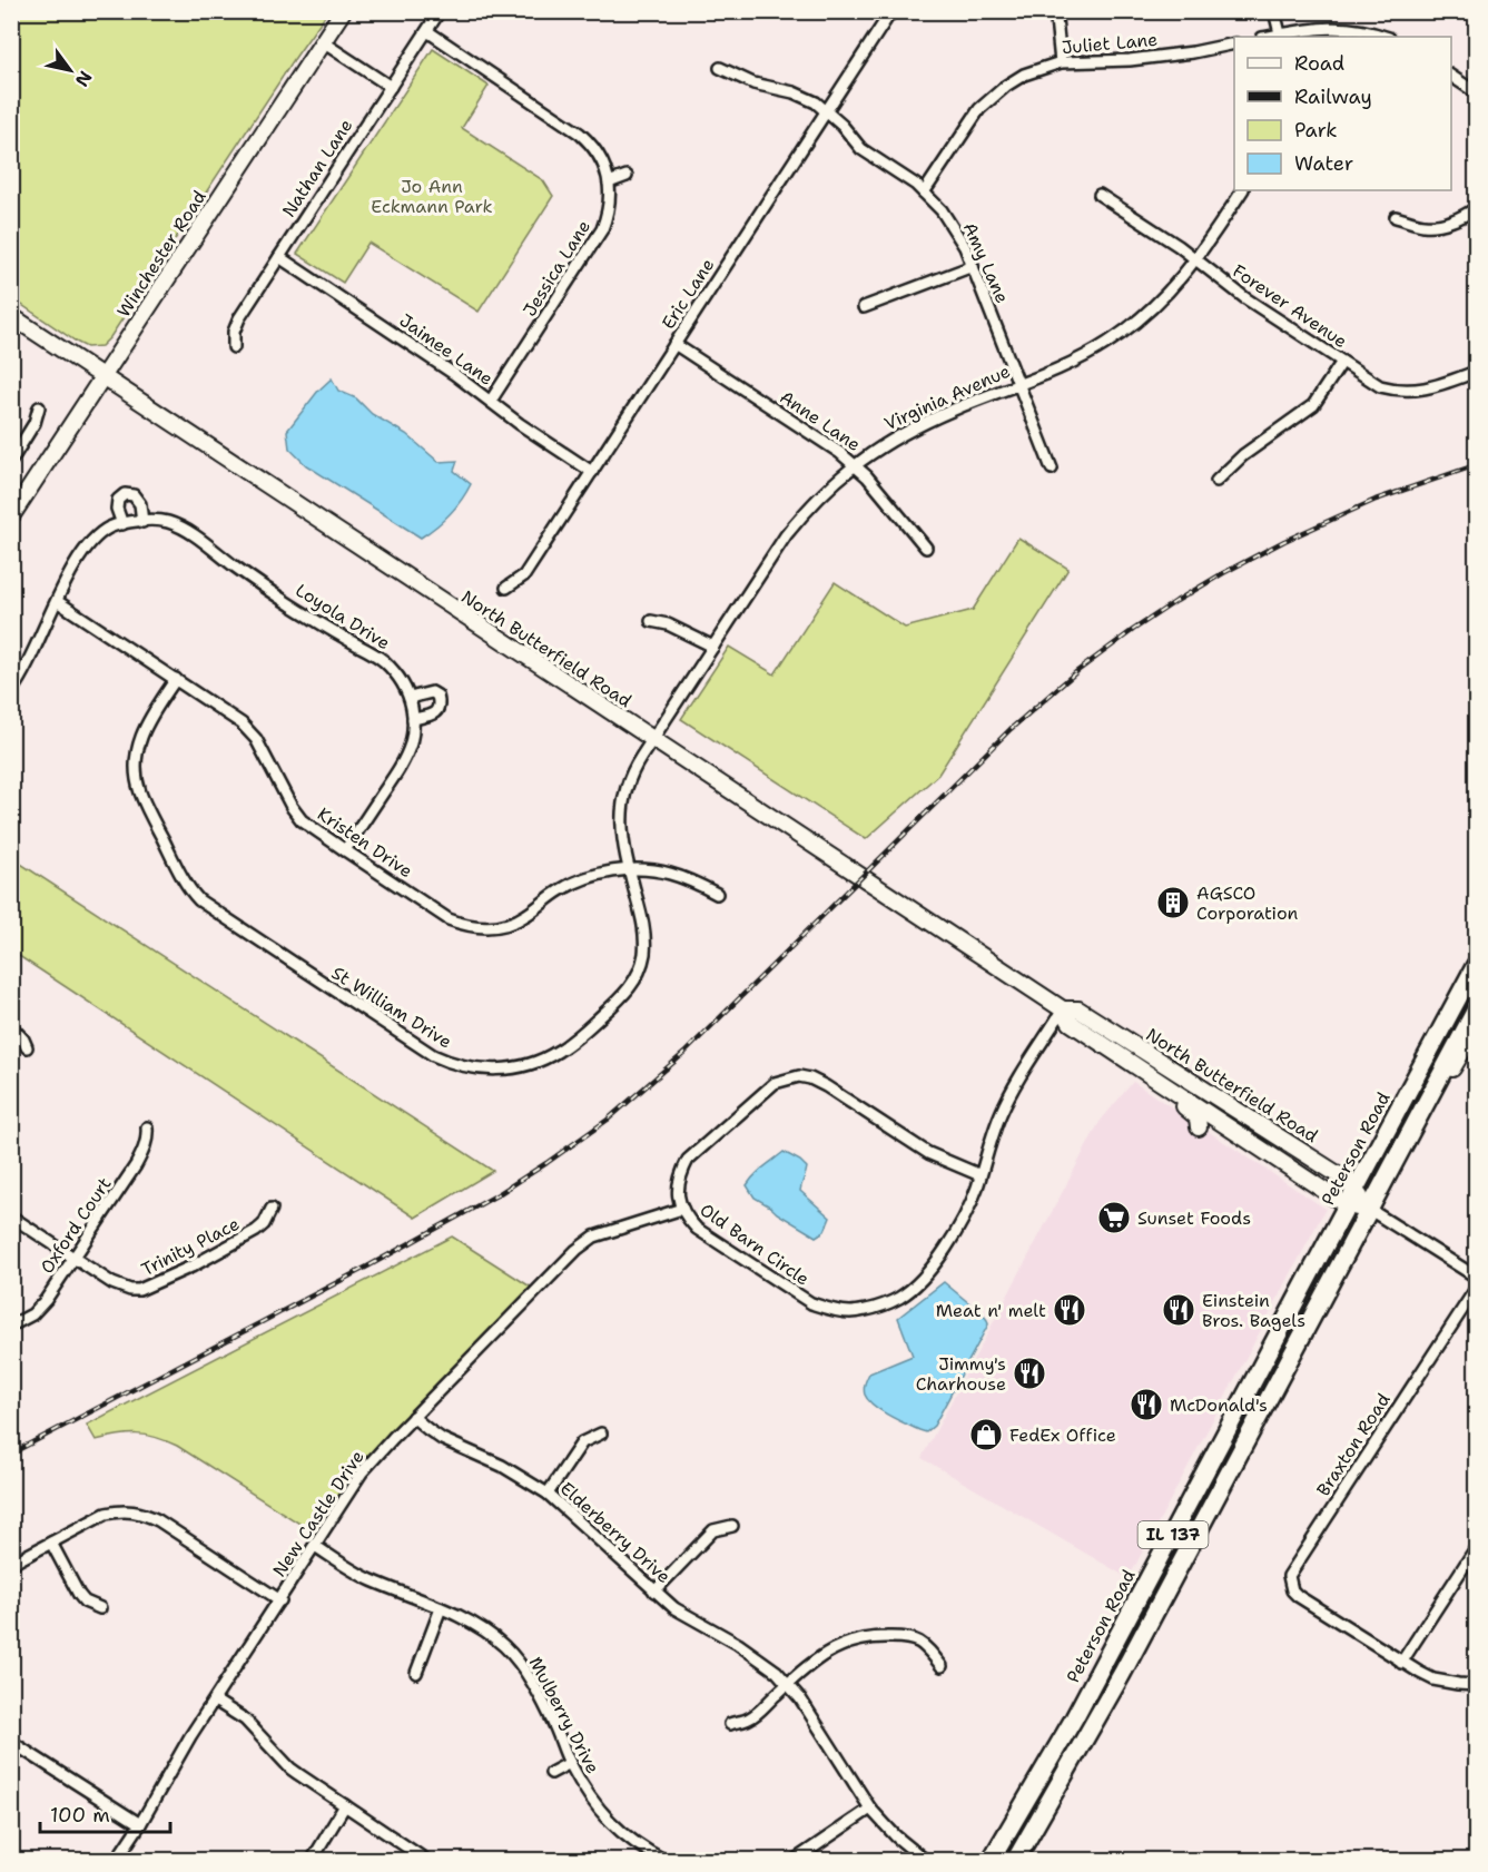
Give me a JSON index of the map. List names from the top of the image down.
{
  "streets": {
    "main road": [
      "Winchester Road",
      "North Butterfield Road",
      "Peterson Road",
      "IL 137"
    ],
    "street": [
      "Juliet Lane",
      "Nathan Lane",
      "Amy Lane",
      "Jessica Lane",
      "Eric Lane",
      "Forever Avenue",
      "Jaimee Lane",
      "Virginia Avenue",
      "Anne Lane",
      "Loyola Drive",
      "Kristen Drive",
      "St William Drive",
      "Oxford Court",
      "Old Barn Circle",
      "Trinity Place",
      "Braxton Road",
      "New Castle Drive",
      "Elderberry Drive",
      "Mulberry Drive"
    ]
  },
  "crossings": [
    ["Juliet Lane", "Amy Lane"],
    ["Nathan Lane", "Jessica Lane"],
    ["Nathan Lane", "Jaimee Lane"],
    ["Winchester Road", "North Butterfield Road"],
    ["Amy Lane", "Eric Lane"],
    ["Amy Lane", "Virginia Avenue"],
    ["Jessica Lane", "Jaimee Lane"],
    ["Eric Lane", "Jaimee Lane"],
    ["Eric Lane", "Anne Lane"],
    ["Forever Avenue", "Virginia Avenue"],
    ["Virginia Avenue", "Anne Lane"],
    ["Virginia Avenue", "North Butterfield Road"],
    ["Virginia Avenue", "St William Drive"],
    ["Loyola Drive", "Kristen Drive"],
    ["North Butterfield Road", "St William Drive"],
    ["North Butterfield Road", "Peterson Road"],
    ["North Butterfield Road", "Old Barn Circle"],
    ["North Butterfield Road", "IL 137"],
    ["Kristen Drive", "St William Drive"],
    ["Oxford Court", "Trinity Place"],
    ["Old Barn Circle", "New Castle Drive"],
    ["New Castle Drive", "Elderberry Drive"],
    ["New Castle Drive", "Mulberry Drive"]
  ],
  "parks": ["Jo Ann Eckmann Park"],
  "places": {
    "building": ["AGSCO Corporation"],
    "supermarket": ["Sunset Foods"],
    "restaurant": [
      "Meat n' melt",
      "Einstein Bros. Bagels",
      "Jimmy's Charhouse",
      "McDonald's"
    ],
    "shop": ["FedEx Office"]
  },
  "legend": [
    "Road",
    "Railway",
    "Park",
    "Water"
  ],
  "scale_bar": "100 m",
  "north": "bottom right"
}
